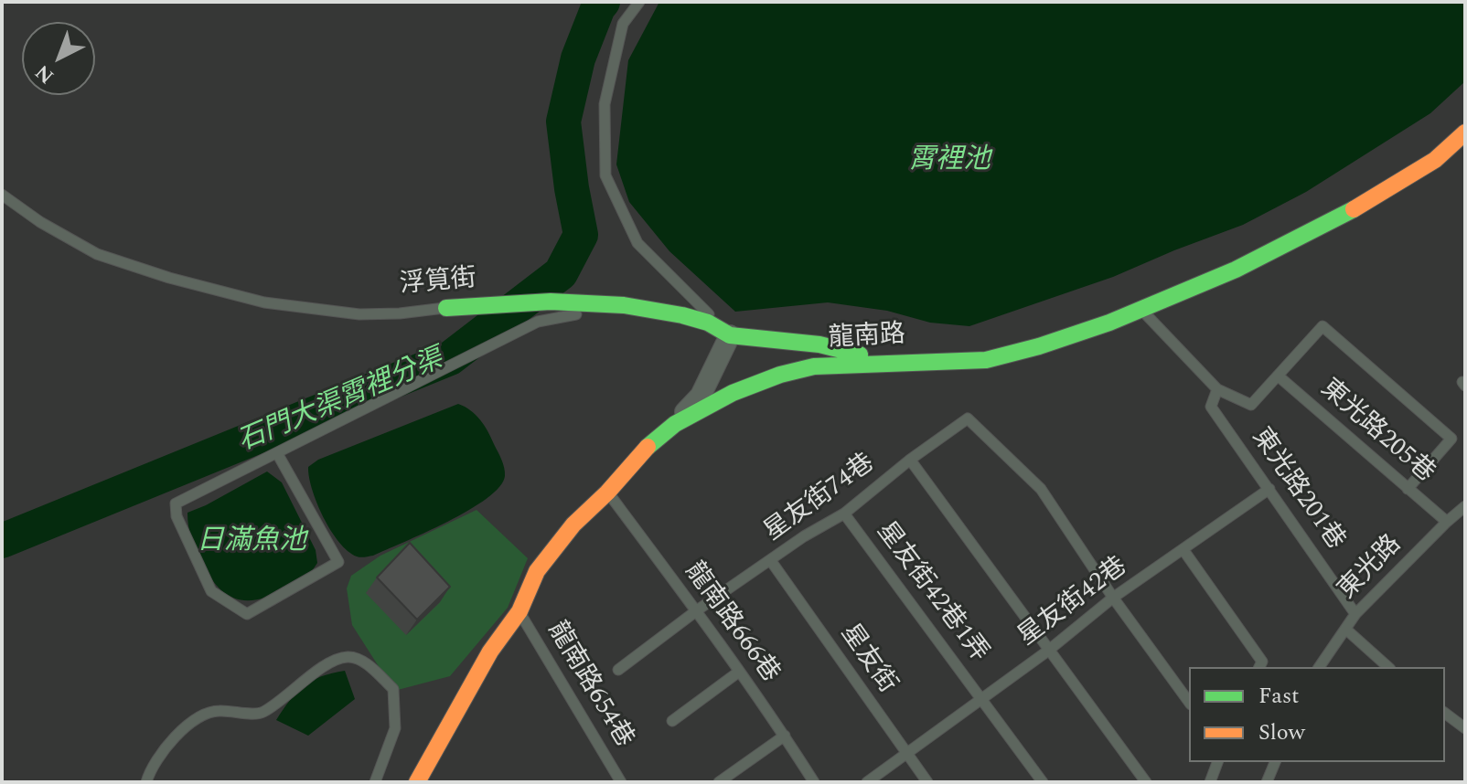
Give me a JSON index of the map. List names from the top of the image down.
{
  "streets": {
    "main road": ["浮筧街", "龍南路"],
    "lane": [
      "東光路205巷",
      "東光路201巷",
      "星友街74巷",
      "東光路",
      "星友街42巷1弄",
      "星友街42巷",
      "龍南路666巷",
      "星友街",
      "龍南路654巷"
    ]
  },
  "crossings": [
    ["浮筧街", "龍南路"],
    ["龍南路", "龍南路666巷"],
    ["龍南路", "龍南路654巷"],
    ["東光路205巷", "東光路"],
    ["東光路201巷", "東光路"],
    ["東光路201巷", "星友街42巷"],
    ["星友街74巷", "星友街42巷1弄"],
    ["星友街74巷", "星友街42巷"],
    ["星友街74巷", "龍南路666巷"],
    ["星友街74巷", "星友街"],
    ["星友街42巷1弄", "星友街42巷"],
    ["星友街42巷", "星友街"]
  ],
  "water": ["霄裡池", "石門大渠霄裡分渠", "日滿魚池"],
  "legend": ["Fast", "Slow"],
  "north": "bottom left"
}
